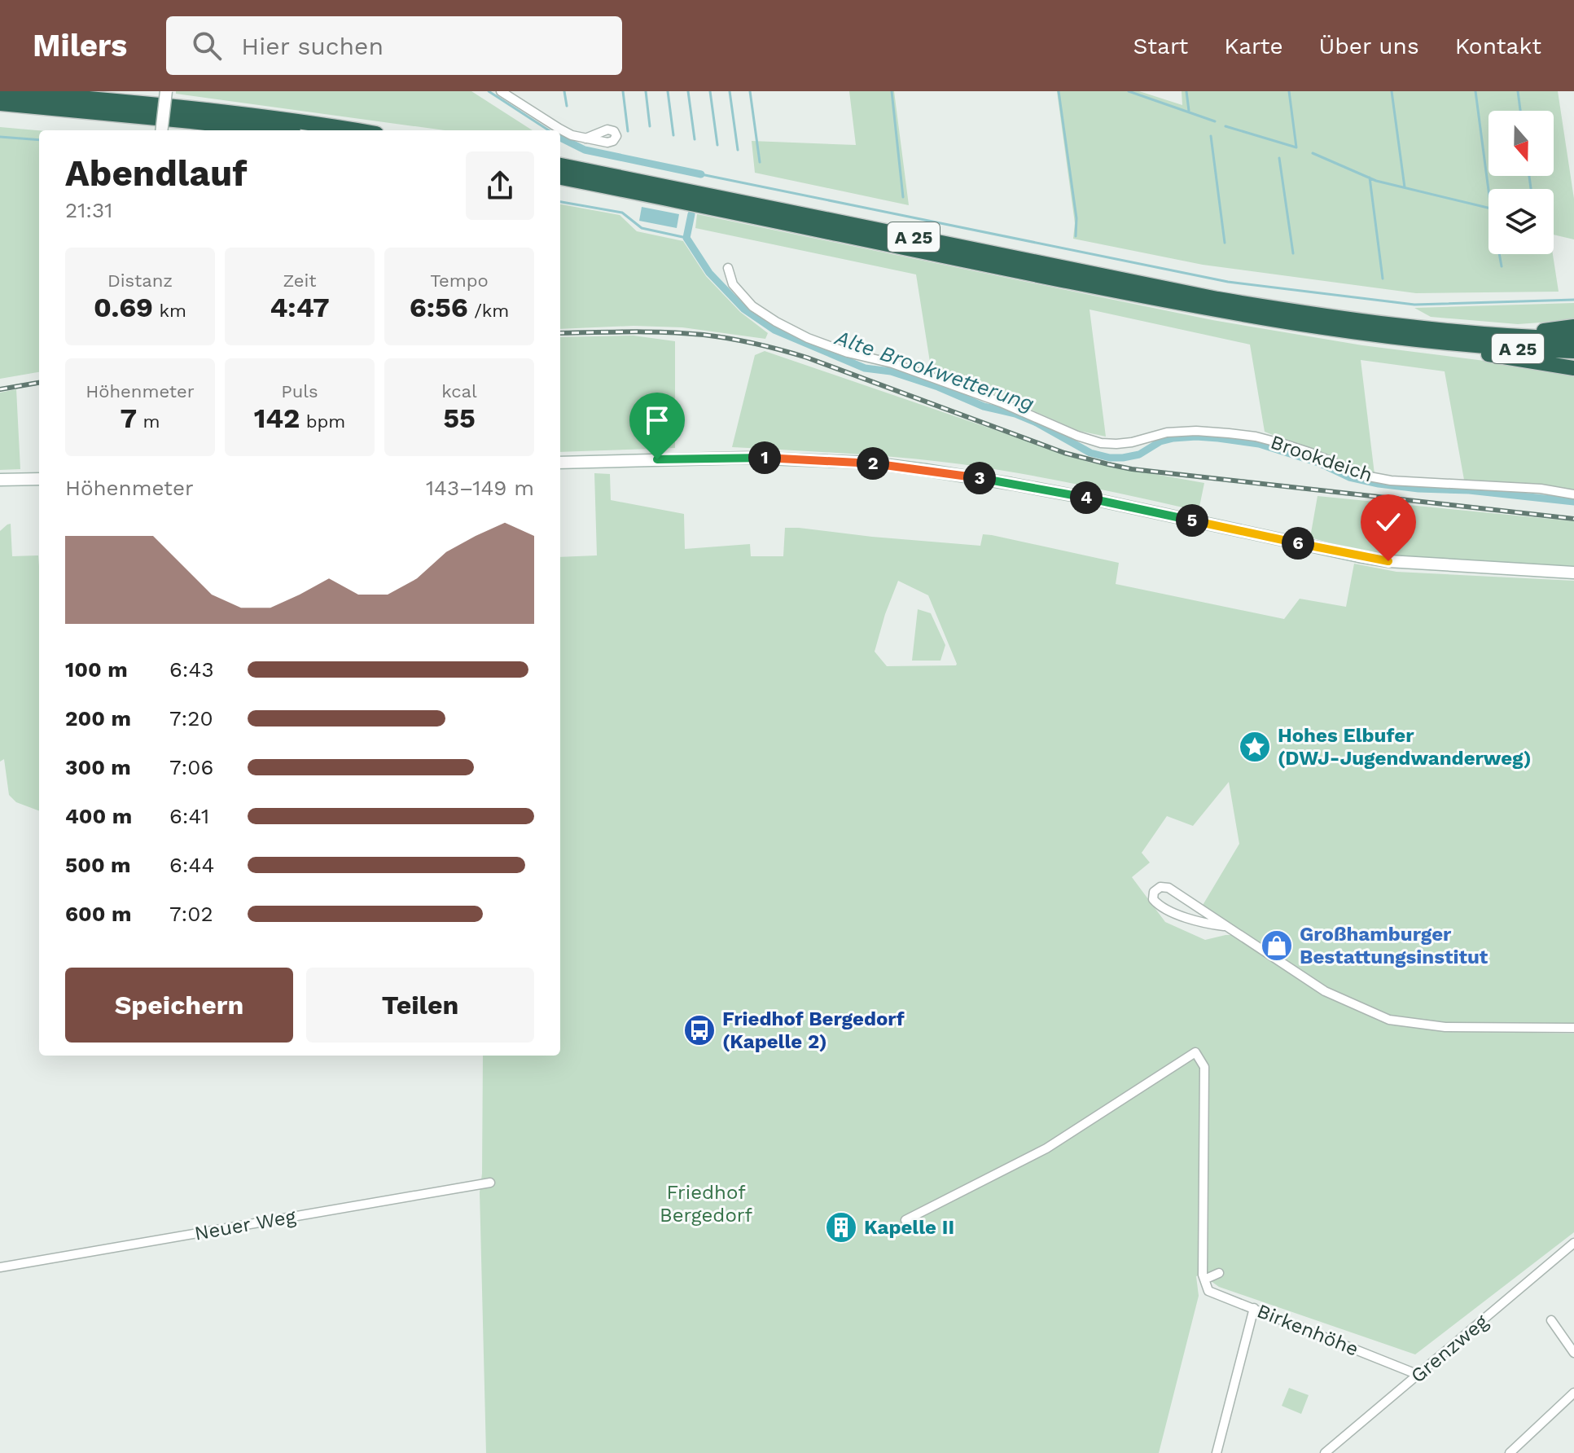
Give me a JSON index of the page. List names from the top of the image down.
{
  "streets": {
    "highway": ["A 25"],
    "street": [
      "Brookdeich",
      "Neuer Weg",
      "Birkenhöhe",
      "Grenzweg"
    ]
  },
  "crossings": [
    ["Birkenhöhe", "Grenzweg"]
  ],
  "water": ["Alte Brookwetterung"],
  "parks": ["Friedhof Bergedorf"],
  "places": {
    "place": ["Hohes Elbufer (DWJ-Jugendwanderweg)"],
    "shop": ["Großhamburger Bestattungsinstitut"],
    "bus stop": ["Friedhof Bergedorf (Kapelle 2)"],
    "building": ["Kapelle II"]
  },
  "north": "bottom",
  "page": {
    "header": "Milers",
    "search": "Hier suchen",
    "nav": [
      "Start",
      "Karte",
      "Über uns",
      "Kontakt"
    ],
    "heading": ["Abendlauf", "21:31"],
    "stats": [
      ["Distanz", "0.69 km"],
      ["Zeit", "4:47"],
      ["Tempo", "6:56 /km"],
      ["Höhenmeter", "7 m"],
      ["Puls", "142 bpm"],
      ["kcal", "55"]
    ],
    "pins": [
      "1",
      "2",
      "3",
      "4",
      "5",
      "6"
    ],
    "chart": ["Höhenmeter", "143–149 m"],
    "list": [
      {
        "name": "100 m",
        "note": "6:43"
      },
      {
        "name": "200 m",
        "note": "7:20"
      },
      {
        "name": "300 m",
        "note": "7:06"
      },
      {
        "name": "400 m",
        "note": "6:41"
      },
      {
        "name": "500 m",
        "note": "6:44"
      },
      {
        "name": "600 m",
        "note": "7:02"
      }
    ],
    "buttons": ["Speichern", "Teilen"]
  }
}
